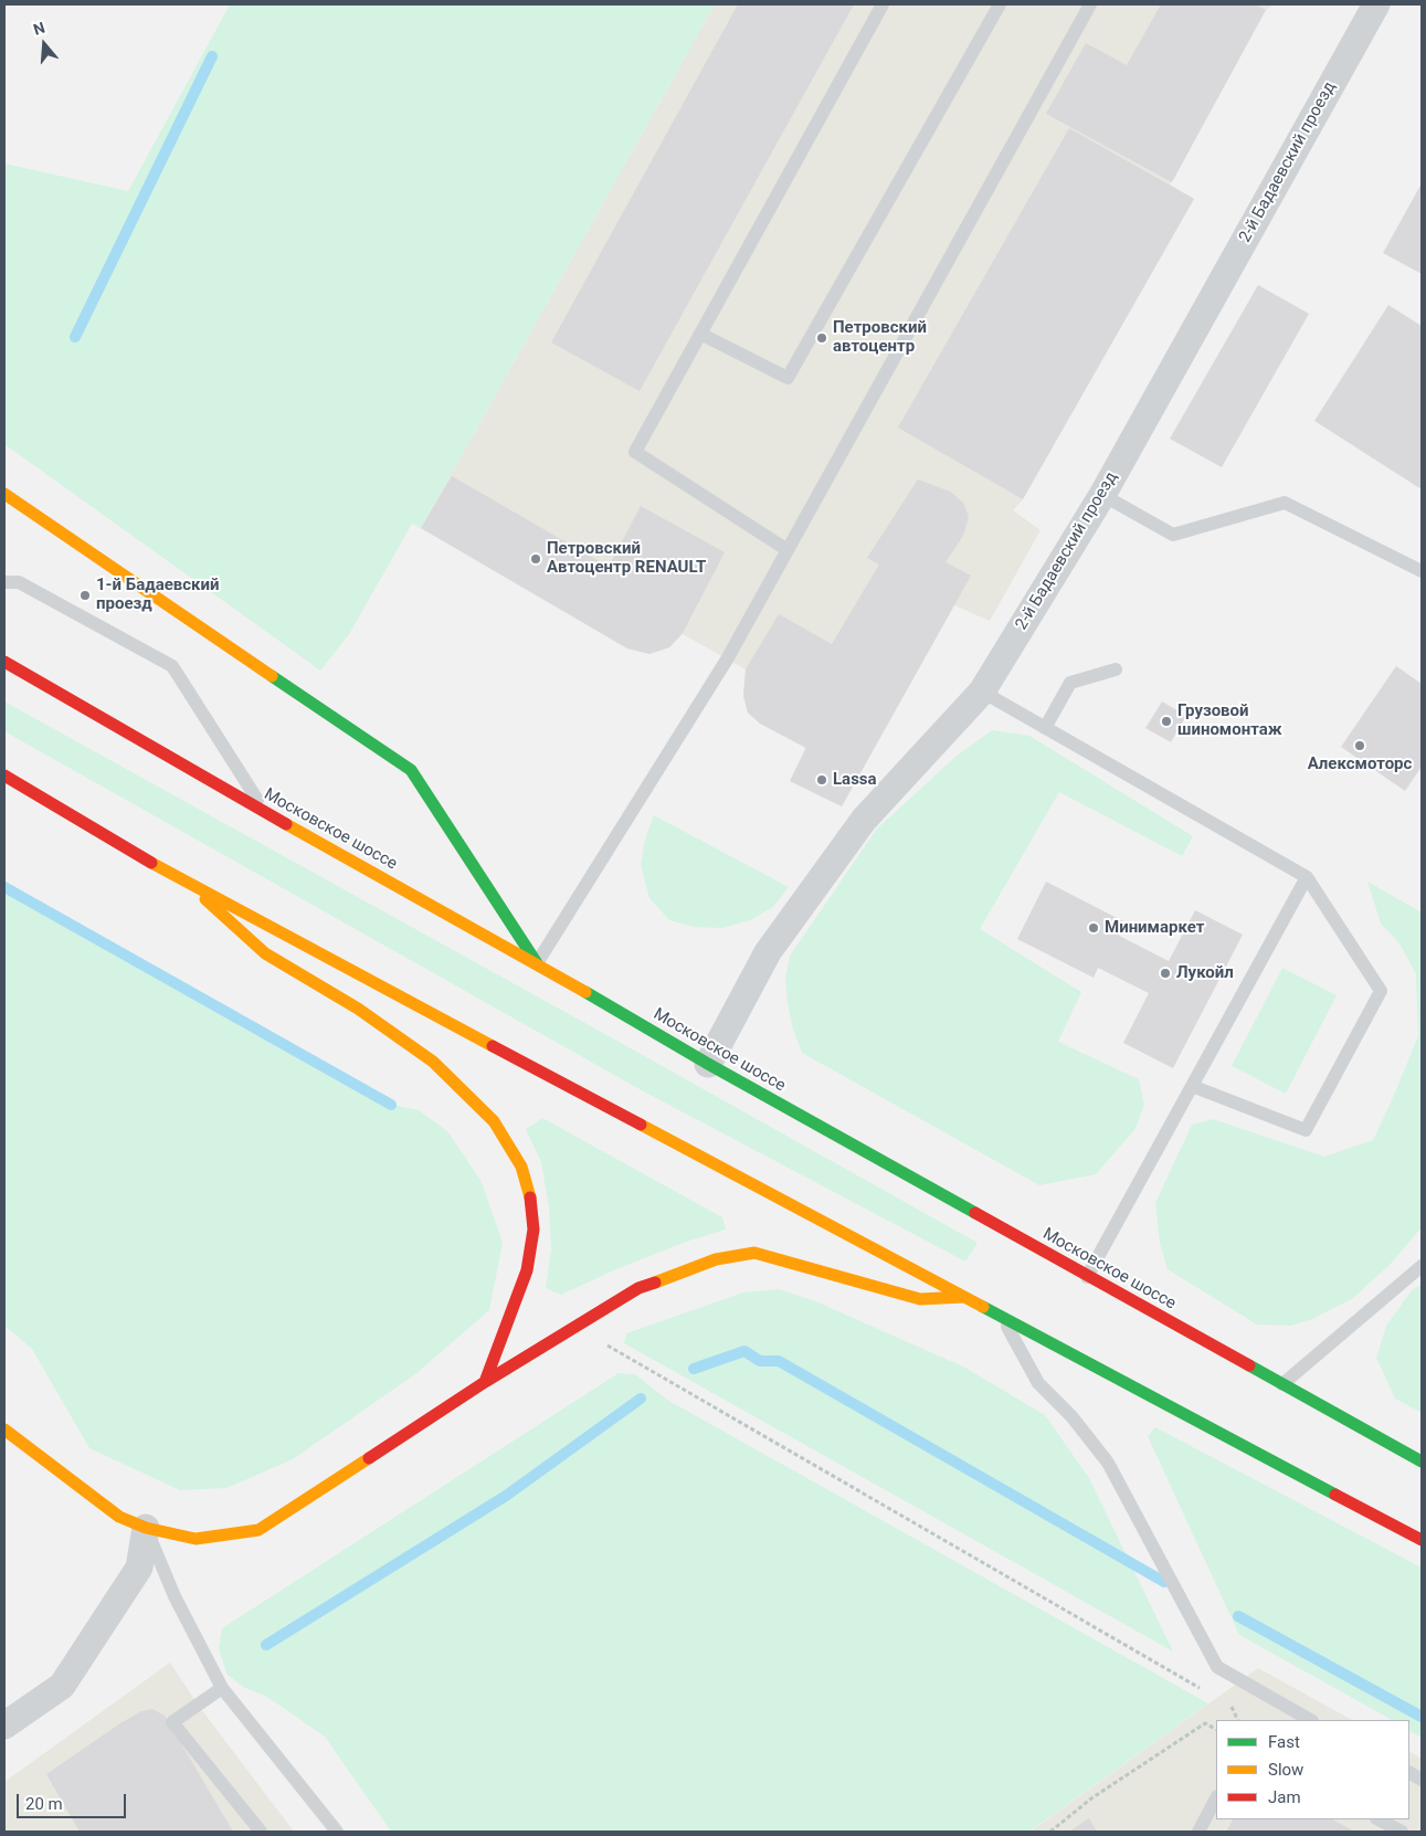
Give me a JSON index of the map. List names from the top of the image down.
{
  "streets": {
    "main road": ["Московское шоссе"],
    "street": ["2-й Бадаевский проезд"]
  },
  "crossings": [
    ["2-й Бадаевский проезд", "Московское шоссе"]
  ],
  "places": [
    "Петровский автоцентр",
    "Петровский Автоцентр RENAULT",
    "1-й Бадаевский проезд",
    "Грузовой шиномонтаж",
    "Алексмоторс",
    "Lassa",
    "Минимаркет",
    "Лукойл"
  ],
  "legend": ["Fast", "Slow", "Jam"],
  "scale_bar": "20 m",
  "north": "top"
}
